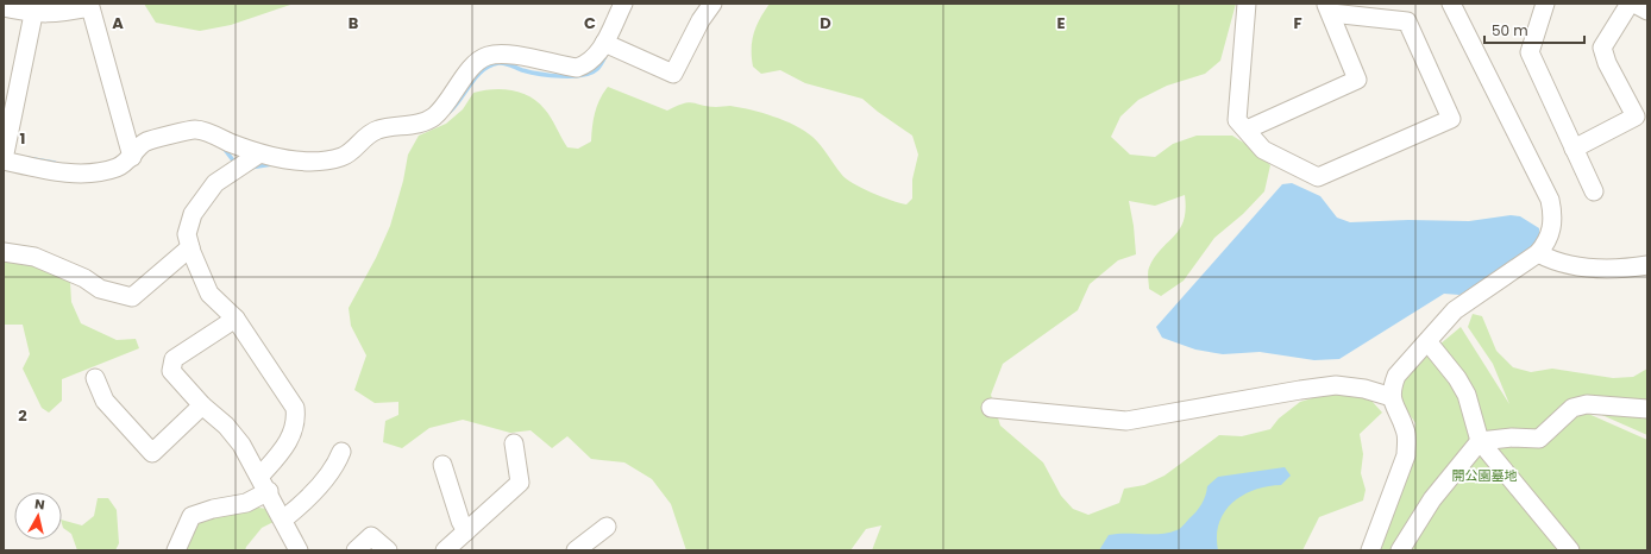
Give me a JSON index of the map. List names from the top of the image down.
{
  "parks": ["開公園墓地"],
  "scale_bar": "50 m",
  "north": "top",
  "grid": {
    "columns": [
      "A",
      "B",
      "C",
      "D",
      "E",
      "F"
    ],
    "rows": ["1", "2"]
  }
}
